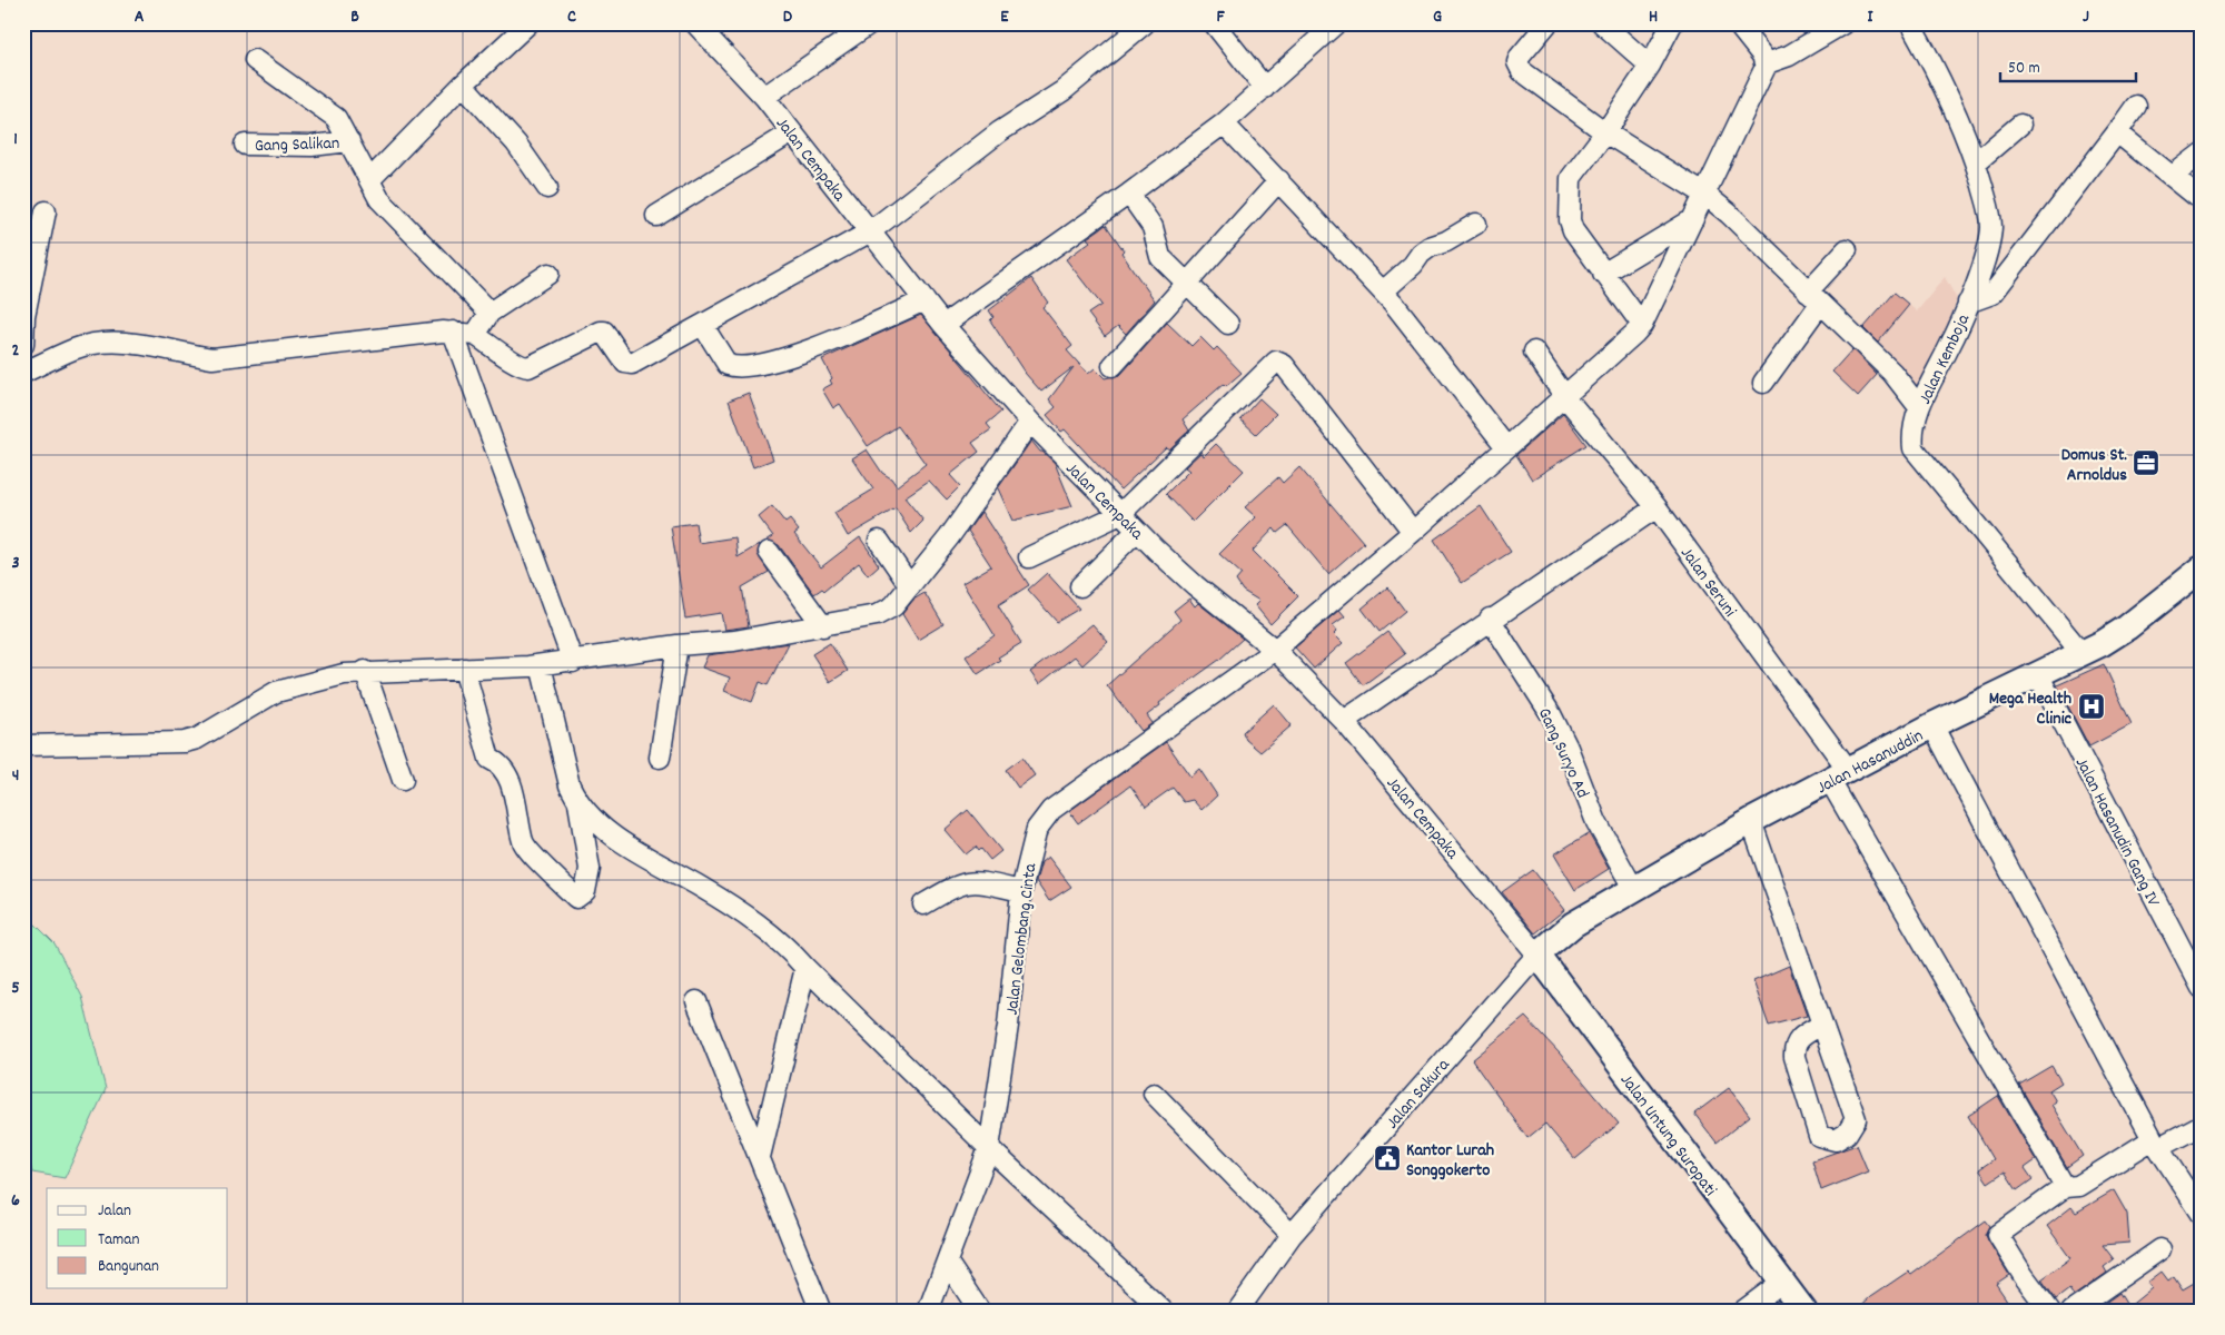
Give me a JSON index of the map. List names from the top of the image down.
{
  "streets": {
    "main road": ["Jalan Hasanuddin", "Jalan Untung Suropati"],
    "street": [
      "Gang Salikan",
      "Jalan Cempaka",
      "Jalan Kemboja",
      "Jalan Seruni",
      "Gang Suryo Ad",
      "Jalan Hasanudin Gang IV",
      "Jalan Gelombang Cinta",
      "Jalan Sakura"
    ]
  },
  "crossings": [
    ["Jalan Cempaka", "Jalan Hasanuddin"],
    ["Jalan Cempaka", "Jalan Gelombang Cinta"],
    ["Jalan Cempaka", "Jalan Sakura"],
    ["Jalan Cempaka", "Jalan Untung Suropati"],
    ["Jalan Kemboja", "Jalan Hasanuddin"],
    ["Jalan Seruni", "Jalan Hasanuddin"],
    ["Jalan Seruni", "Jalan Gelombang Cinta"],
    ["Gang Suryo Ad", "Jalan Hasanuddin"],
    ["Jalan Hasanuddin", "Jalan Hasanudin Gang IV"],
    ["Jalan Hasanuddin", "Jalan Sakura"],
    ["Jalan Hasanuddin", "Jalan Untung Suropati"],
    ["Jalan Sakura", "Jalan Untung Suropati"]
  ],
  "places": {
    "office": ["Domus St. Arnoldus"],
    "hospital": ["Mega Health Clinic"],
    "public building": ["Kantor Lurah Songgokerto"]
  },
  "legend": ["Jalan", "Taman", "Bangunan"],
  "scale_bar": "50 m",
  "grid": {
    "columns": [
      "A",
      "B",
      "C",
      "D",
      "E",
      "F",
      "G",
      "H",
      "I",
      "J"
    ],
    "rows": [
      "1",
      "2",
      "3",
      "4",
      "5",
      "6"
    ]
  }
}
